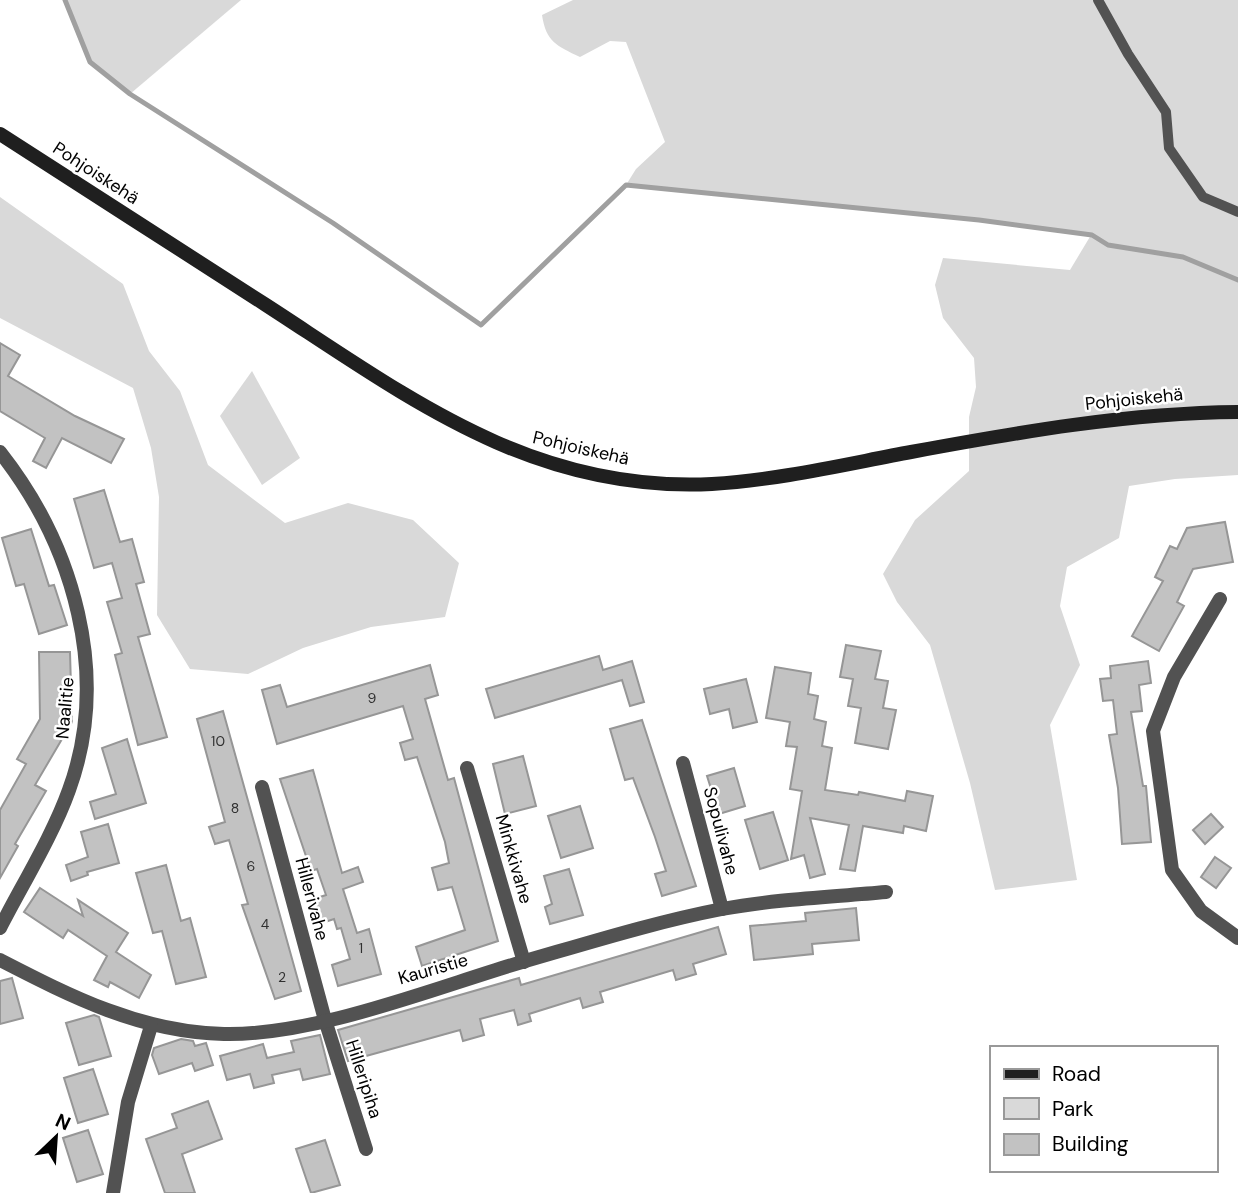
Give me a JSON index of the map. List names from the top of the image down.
{
  "streets": {
    "main road": ["Pohjoiskehä"],
    "street": [
      "Naalitie",
      "Sopulivahe",
      "Minkkivahe",
      "Hillerivahe",
      "Kauristie",
      "Hilleripiha"
    ]
  },
  "crossings": [
    ["Sopulivahe", "Kauristie"],
    ["Minkkivahe", "Kauristie"],
    ["Hillerivahe", "Kauristie"],
    ["Hillerivahe", "Hilleripiha"],
    ["Kauristie", "Hilleripiha"]
  ],
  "house_numbers": [
    "9",
    "10",
    "8",
    "6",
    "4",
    "1",
    "2"
  ],
  "legend": ["Road", "Park", "Building"],
  "north": "top right"
}
